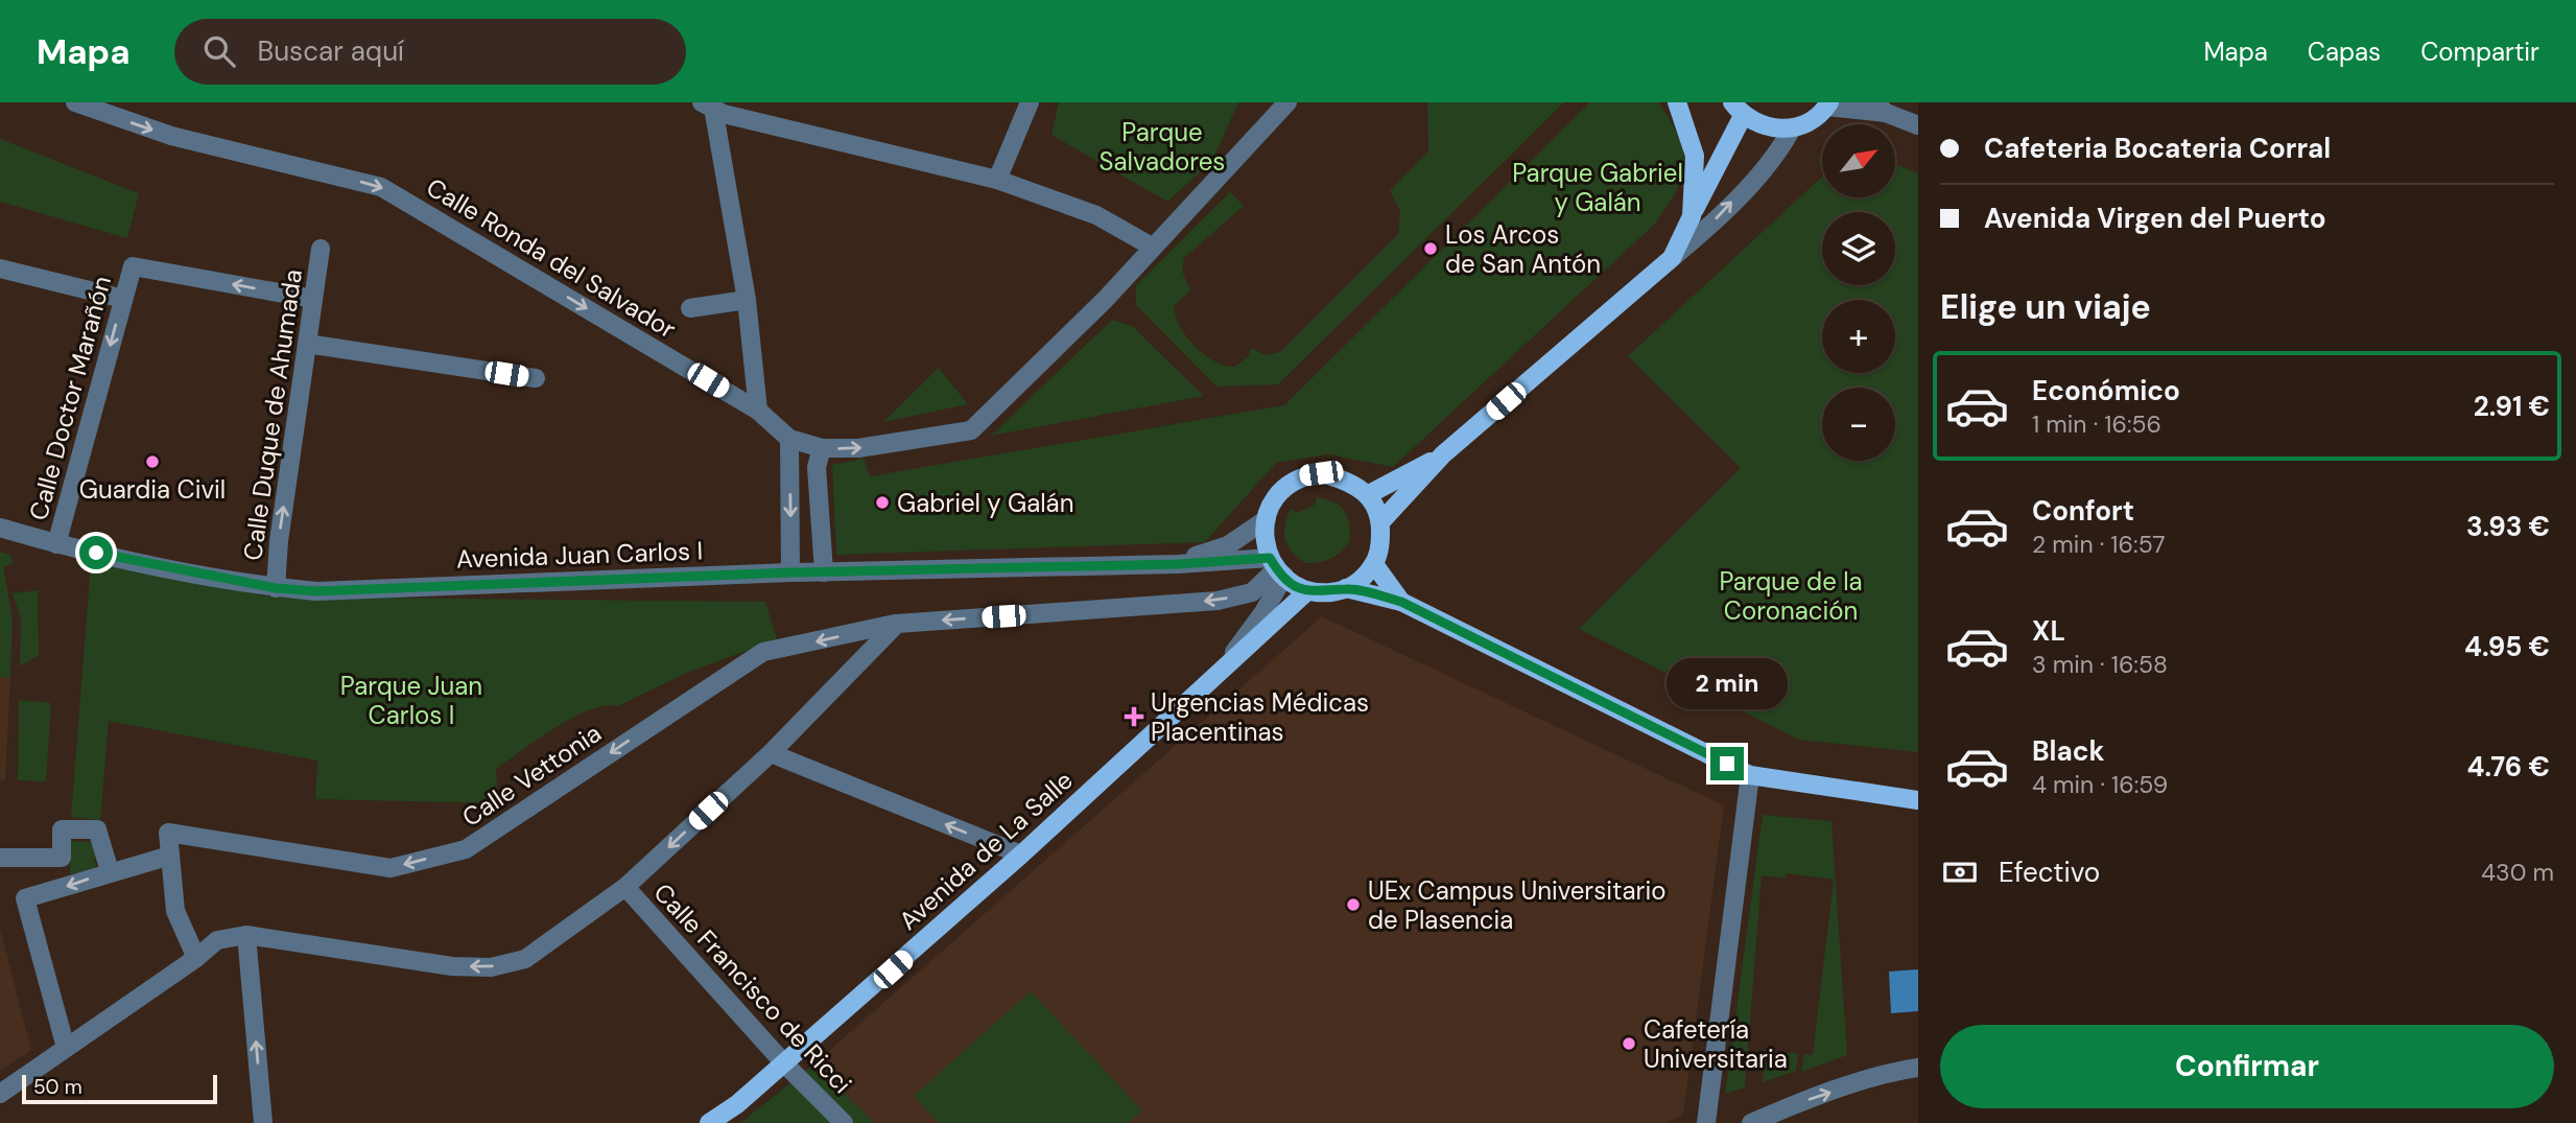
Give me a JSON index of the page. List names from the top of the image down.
{
  "streets": {
    "main road": ["Avenida de La Salle"],
    "street": [
      "Calle Ronda del Salvador",
      "Calle Doctor Marañón",
      "Calle Duque de Ahumada",
      "Avenida Juan Carlos I",
      "Calle Vettonia",
      "Calle Francisco de Ricci"
    ]
  },
  "crossings": [
    ["Calle Doctor Marañón", "Calle Duque de Ahumada"],
    ["Calle Doctor Marañón", "Avenida Juan Carlos I"],
    ["Calle Duque de Ahumada", "Avenida Juan Carlos I"],
    ["Avenida Juan Carlos I", "Calle Vettonia"],
    ["Avenida Juan Carlos I", "Avenida de La Salle"],
    ["Calle Vettonia", "Avenida de La Salle"],
    ["Avenida de La Salle", "Calle Francisco de Ricci"]
  ],
  "one_way": ["Calle Duque de Ahumada"],
  "parks": [
    "Parque Salvadores",
    "Parque Gabriel y Galán",
    "Parque de la Coronación",
    "Parque Juan Carlos I"
  ],
  "places": {
    "other": [
      "Los Arcos de San Antón",
      "Guardia Civil",
      "Gabriel y Galán",
      "UEx Campus Universitario de Plasencia",
      "Cafetería Universitaria"
    ],
    "health": ["Urgencias Médicas Placentinas"]
  },
  "scale_bar": "50 m",
  "north": "top right",
  "page": {
    "header": "Mapa",
    "search": "Buscar aquí",
    "nav": ["Mapa", "Capas", "Compartir"],
    "banner": ["Cafeteria Bocateria Corral", "Avenida Virgen del Puerto"],
    "map_buttons": ["+", "−"],
    "heading": "Elige un viaje",
    "list": [
      {
        "name": "Económico",
        "note": "1 min · 16:56",
        "value": "2.91 €"
      },
      {
        "name": "Confort",
        "note": "2 min · 16:57",
        "value": "3.93 €"
      },
      {
        "name": "XL",
        "note": "3 min · 16:58",
        "value": "4.95 €"
      },
      {
        "name": "Black",
        "note": "4 min · 16:59",
        "value": "4.76 €"
      }
    ],
    "bubble": "2 min",
    "pay": ["Efectivo", "430 m"],
    "buttons": "Confirmar",
    "scale": "50 m"
  }
}
